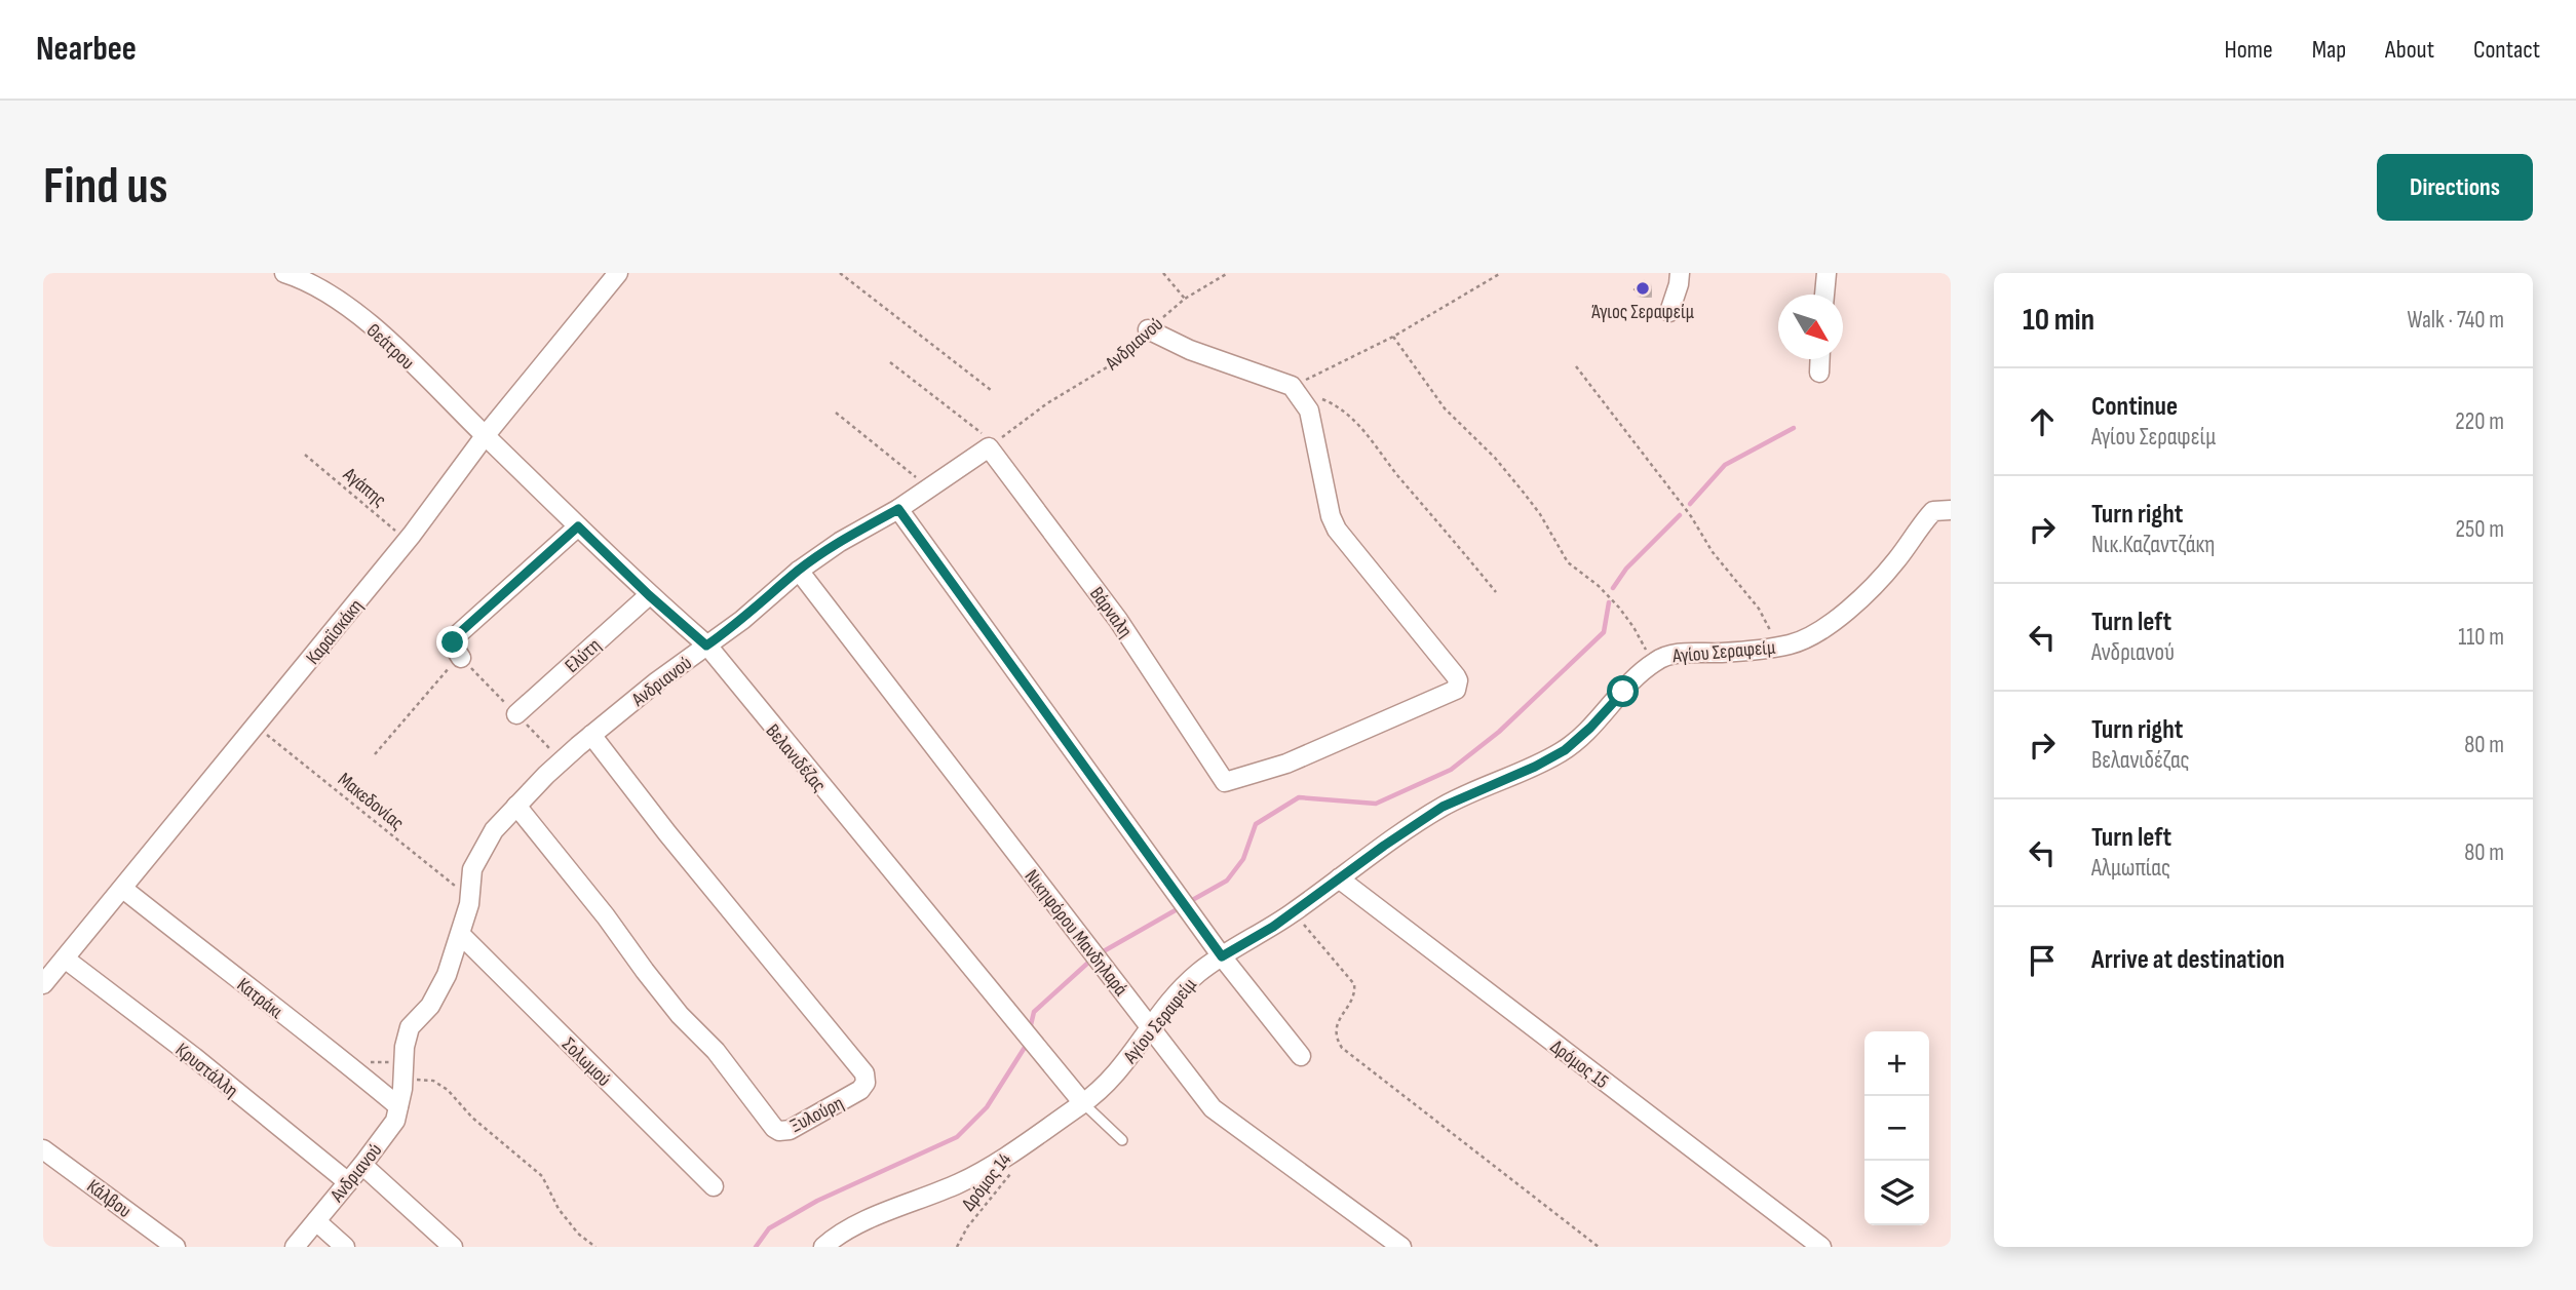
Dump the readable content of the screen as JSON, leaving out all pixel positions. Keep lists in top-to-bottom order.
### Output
{
  "streets": {
    "street": [
      "Ανδριανού",
      "Θεάτρου",
      "Βάρναλη",
      "Καραϊσκάκη",
      "Αγίου Σεραφείμ",
      "Ελύτη",
      "Βελανιδέζας",
      "Νικηφόρου Μανδηλαρά",
      "Κατράκι",
      "Σολωμού",
      "Δρόμος 15",
      "Κρυστάλλη",
      "Ξυλούρη",
      "Κάλβου"
    ],
    "path": ["Αγάπης", "Μακεδονίας", "Δρόμος 14"]
  },
  "crossings": [
    ["Ανδριανού", "Βάρναλη"],
    ["Ανδριανού", "Βελανιδέζας"],
    ["Ανδριανού", "Μακεδονίας"],
    ["Ανδριανού", "Νικηφόρου Μανδηλαρά"],
    ["Ανδριανού", "Κατράκι"],
    ["Ανδριανού", "Σολωμού"],
    ["Ανδριανού", "Κρυστάλλη"],
    ["Ανδριανού", "Ξυλούρη"],
    ["Θεάτρου", "Καραϊσκάκη"],
    ["Θεάτρου", "Βελανιδέζας"],
    ["Αγάπης", "Καραϊσκάκη"],
    ["Καραϊσκάκη", "Βελανιδέζας"],
    ["Καραϊσκάκη", "Μακεδονίας"],
    ["Καραϊσκάκη", "Κατράκι"],
    ["Καραϊσκάκη", "Κρυστάλλη"],
    ["Αγίου Σεραφείμ", "Βελανιδέζας"],
    ["Αγίου Σεραφείμ", "Νικηφόρου Μανδηλαρά"],
    ["Αγίου Σεραφείμ", "Δρόμος 15"],
    ["Ελύτη", "Βελανιδέζας"]
  ],
  "places": ["Άγιος Σεραφείμ"],
  "north": "bottom right",
  "page": {
    "header": "Nearbee",
    "nav": [
      "Home",
      "Map",
      "About",
      "Contact"
    ],
    "buttons": "Directions",
    "title": "Find us",
    "heading": ["10 min", "Walk · 740 m"],
    "list": [
      ["Continue", "Αγίου Σεραφείμ", "220 m"],
      ["Turn right", "Νικ.Καζαντζάκη", "250 m"],
      ["Turn left", "Ανδριανού", "110 m"],
      ["Turn right", "Βελανιδέζας", "80 m"],
      ["Turn left", "Αλμωπίας", "80 m"],
      "Arrive at destination"
    ],
    "map_buttons": ["+", "−"]
  }
}
